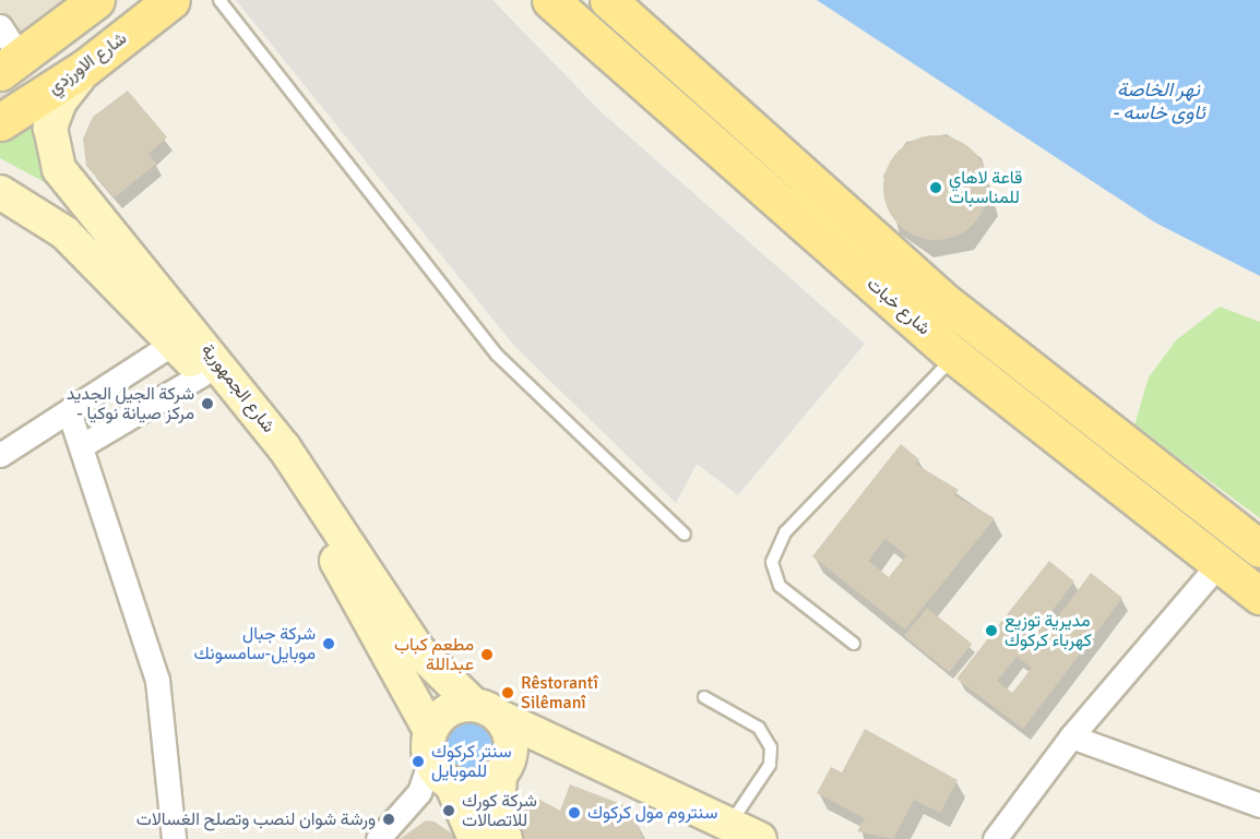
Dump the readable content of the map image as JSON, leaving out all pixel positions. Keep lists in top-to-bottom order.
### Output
{
  "streets": {
    "main road": ["شارع الاورزدي", "شارع خبات"],
    "street": ["شارع الجمهورية"]
  },
  "crossings": [
    ["شارع الاورزدي", "شارع الجمهورية"]
  ],
  "water": ["نهر الخاصة - ئاوی خاسە"],
  "places": [
    "قاعة لاهاي للمناسبات",
    "شركة الجيل الجديد - مركز صيانة نوكيا",
    "مديرية توزيع كهرباء كركوك",
    "شركة جبال موبايل-سامسونك",
    "مطعم كباب عبداللة",
    "Rêstorantî Silêmanî",
    "سنتر كركوك للموبايل",
    "شركة كورك للاتصالات",
    "سنتروم مول كركوك",
    "ورشة شوان لنصب وتصلح الغسالات"
  ]
}
